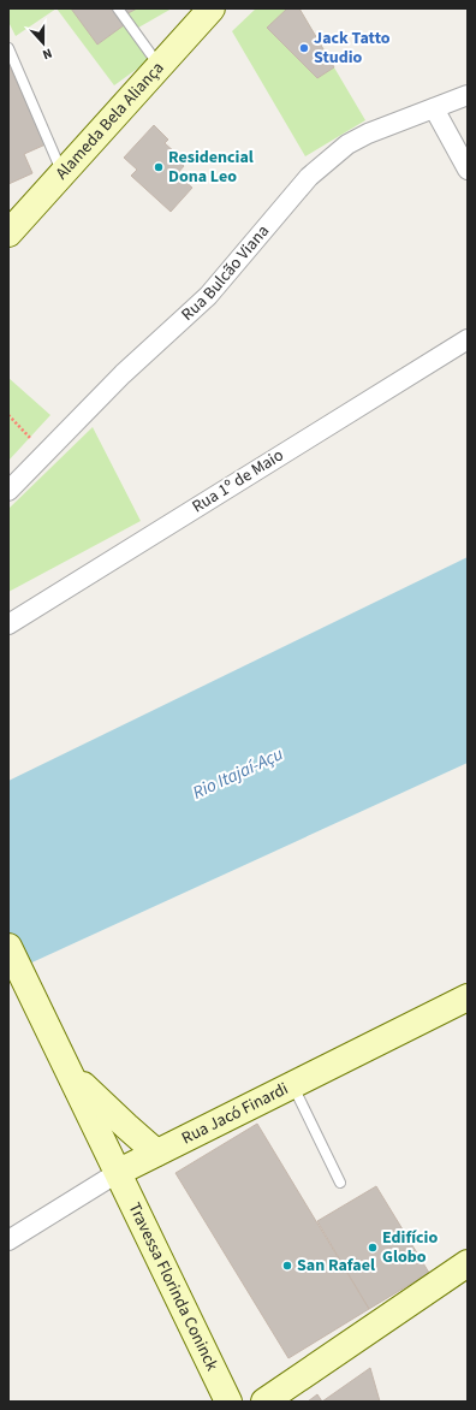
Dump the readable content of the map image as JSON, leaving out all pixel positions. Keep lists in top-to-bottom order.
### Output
{
  "streets": {
    "street": [
      "Alameda Bela Aliança",
      "Rua Bulcão Viana",
      "Rua 1º de Maio",
      "Rua Jacó Finardi",
      "Travessa Florinda Coninck"
    ]
  },
  "crossings": [
    ["Rua Jacó Finardi", "Travessa Florinda Coninck"]
  ],
  "water": ["Rio Itajaí-Açu"],
  "places": [
    "Jack Tatto Studio",
    "Residencial Dona Leo",
    "Edifício Globo",
    "San Rafael"
  ],
  "north": "bottom"
}
